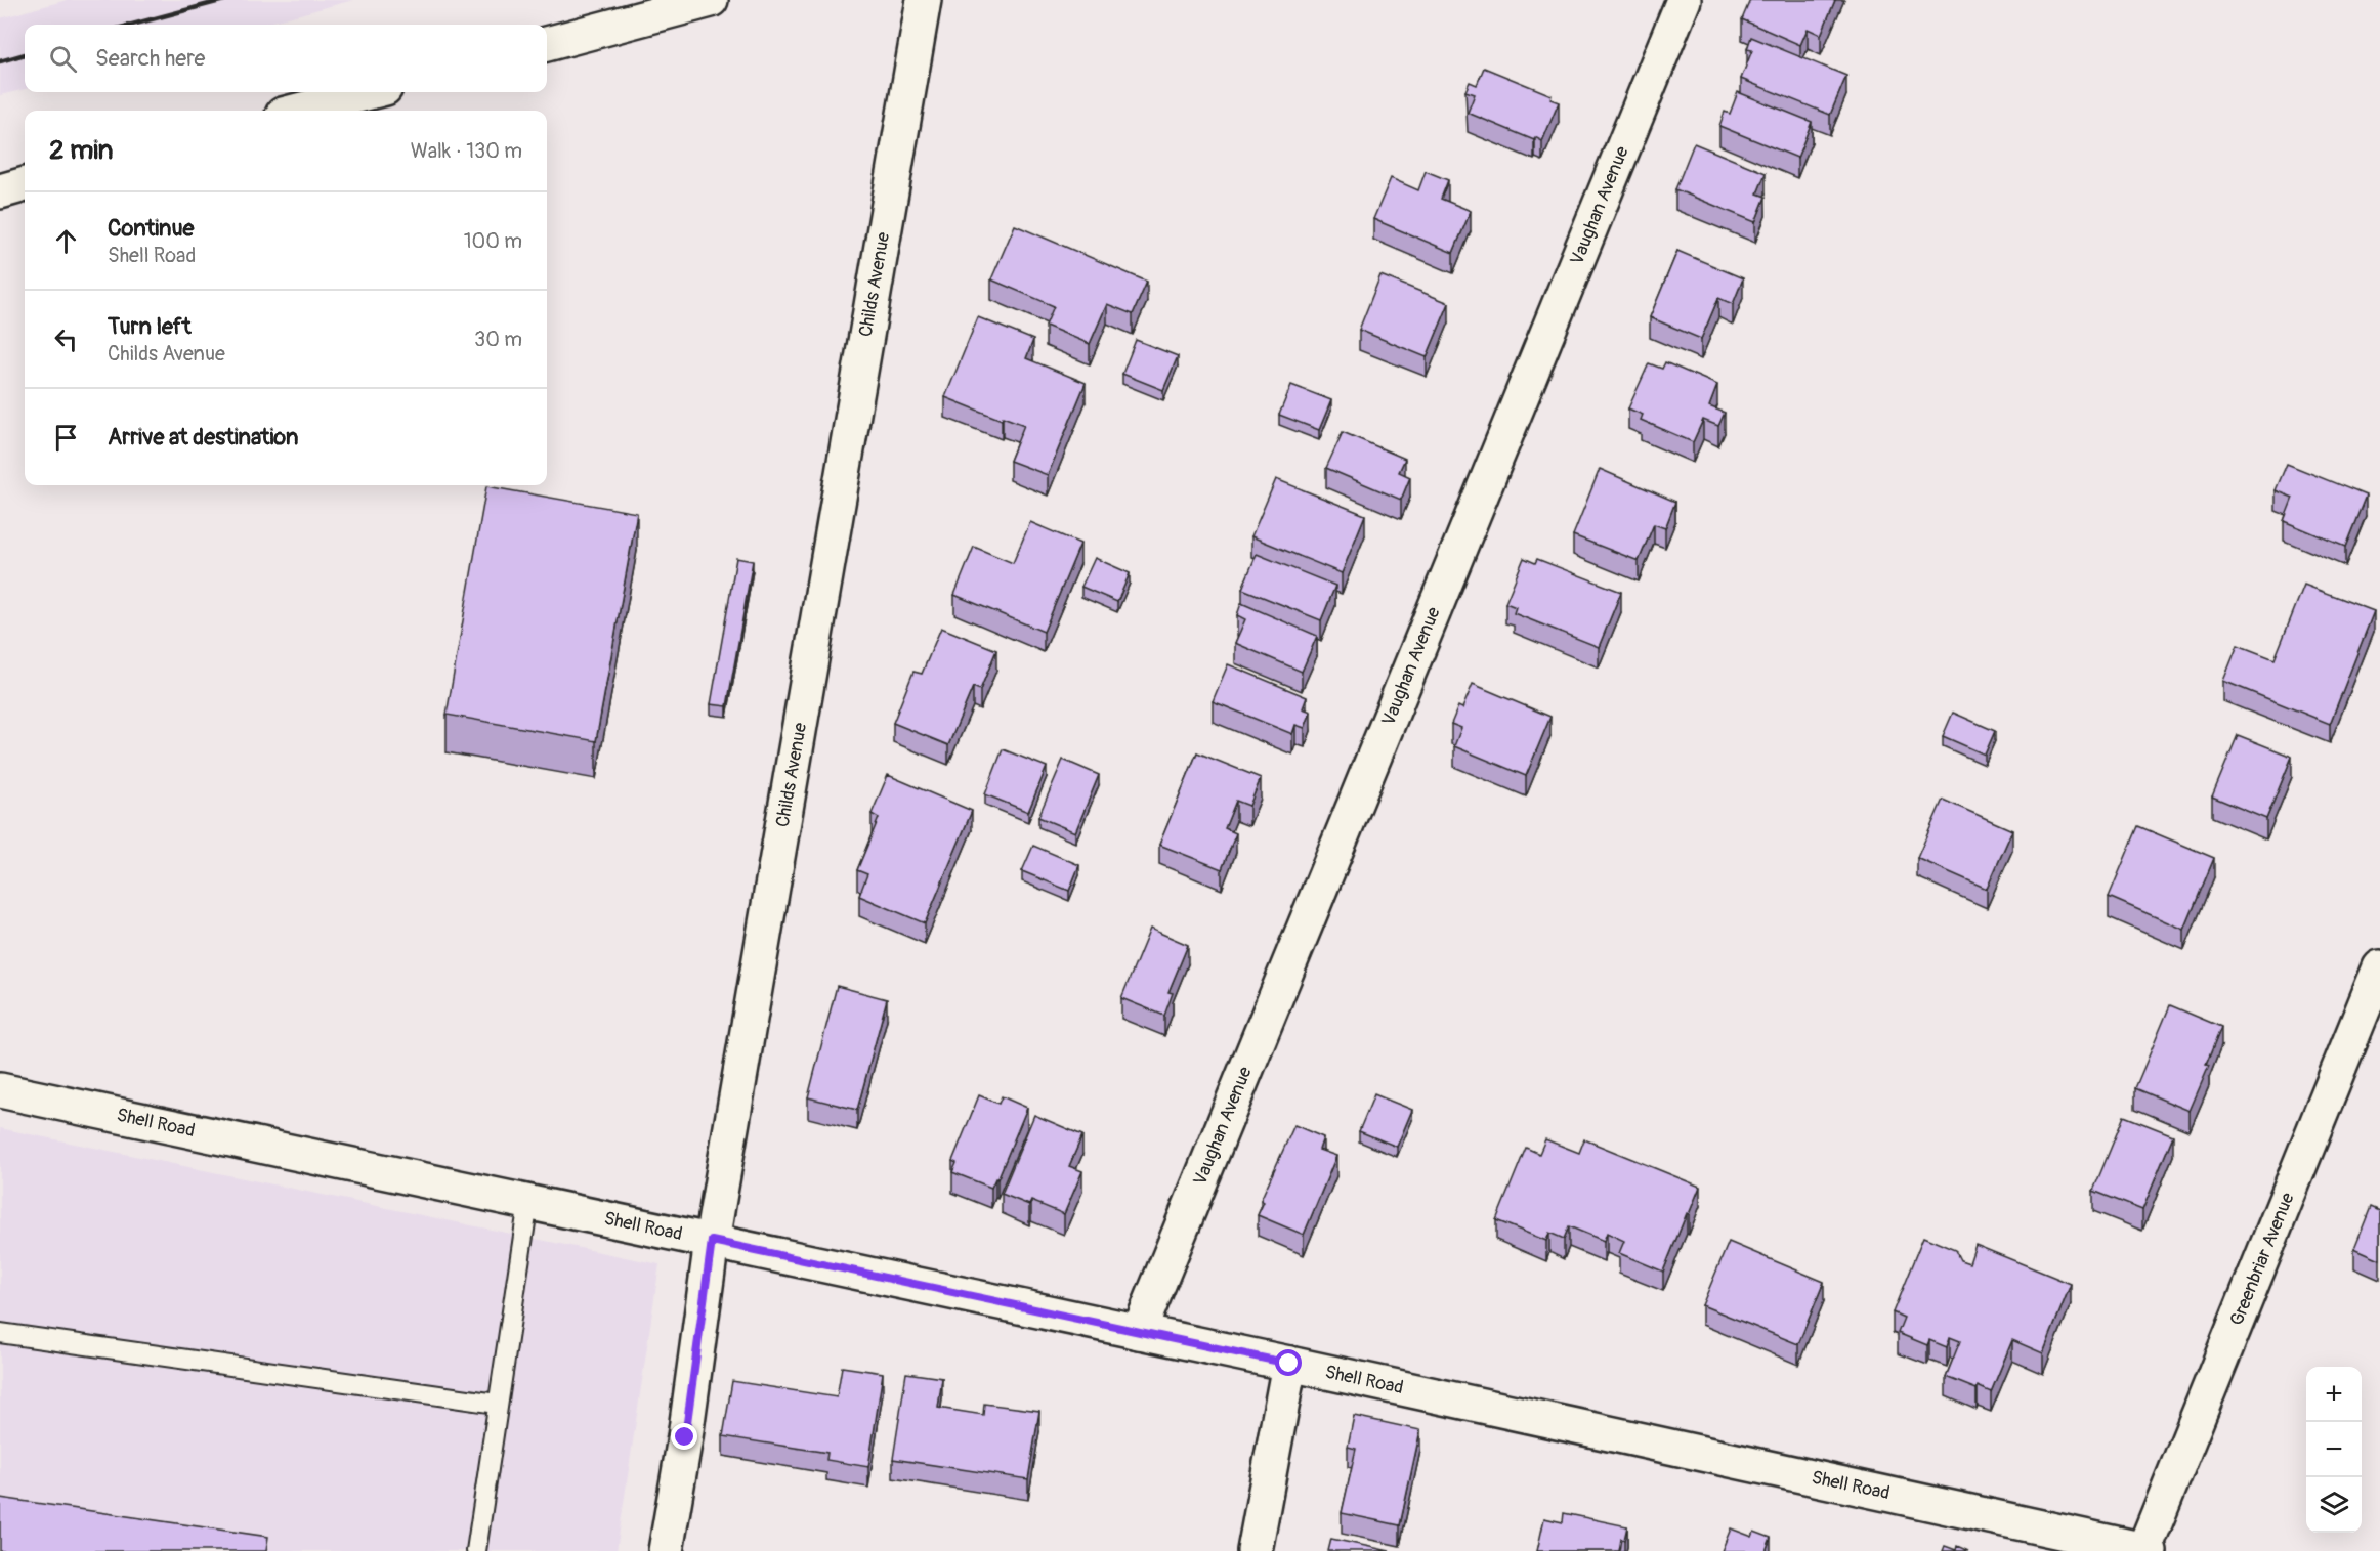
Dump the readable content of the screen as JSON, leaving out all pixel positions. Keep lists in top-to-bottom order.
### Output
{
  "streets": {
    "street": [
      "Vaughan Avenue",
      "Childs Avenue",
      "Shell Road",
      "Greenbriar Avenue"
    ]
  },
  "crossings": [
    ["Vaughan Avenue", "Shell Road"],
    ["Childs Avenue", "Shell Road"],
    ["Shell Road", "Greenbriar Avenue"]
  ],
  "page": {
    "search": "Search here",
    "heading": ["2 min", "Walk · 130 m"],
    "list": [
      ["Continue", "Shell Road", "100 m"],
      ["Turn left", "Childs Avenue", "30 m"],
      "Arrive at destination"
    ],
    "map_buttons": ["+", "−"]
  }
}
